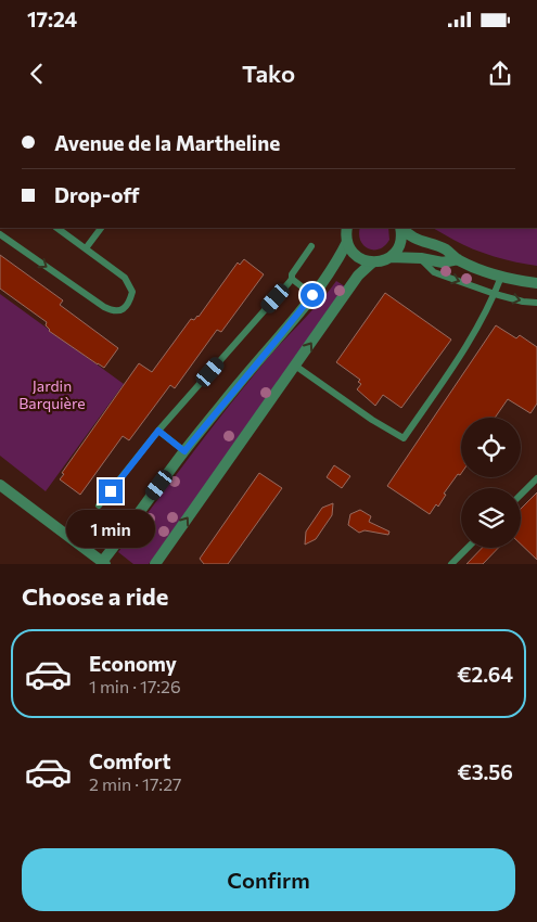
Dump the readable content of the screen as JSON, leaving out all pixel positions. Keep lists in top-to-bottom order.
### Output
{
  "parks": ["Jardin Barquière"],
  "page": {
    "status": "17:24",
    "header": "Tako",
    "banner": ["Avenue de la Martheline", "Drop-off"],
    "bubble": "1 min",
    "heading": "Choose a ride",
    "list": [
      {
        "name": "Economy",
        "note": "1 min · 17:26",
        "value": "€2.64"
      },
      {
        "name": "Comfort",
        "note": "2 min · 17:27",
        "value": "€3.56"
      }
    ],
    "buttons": "Confirm"
  }
}
